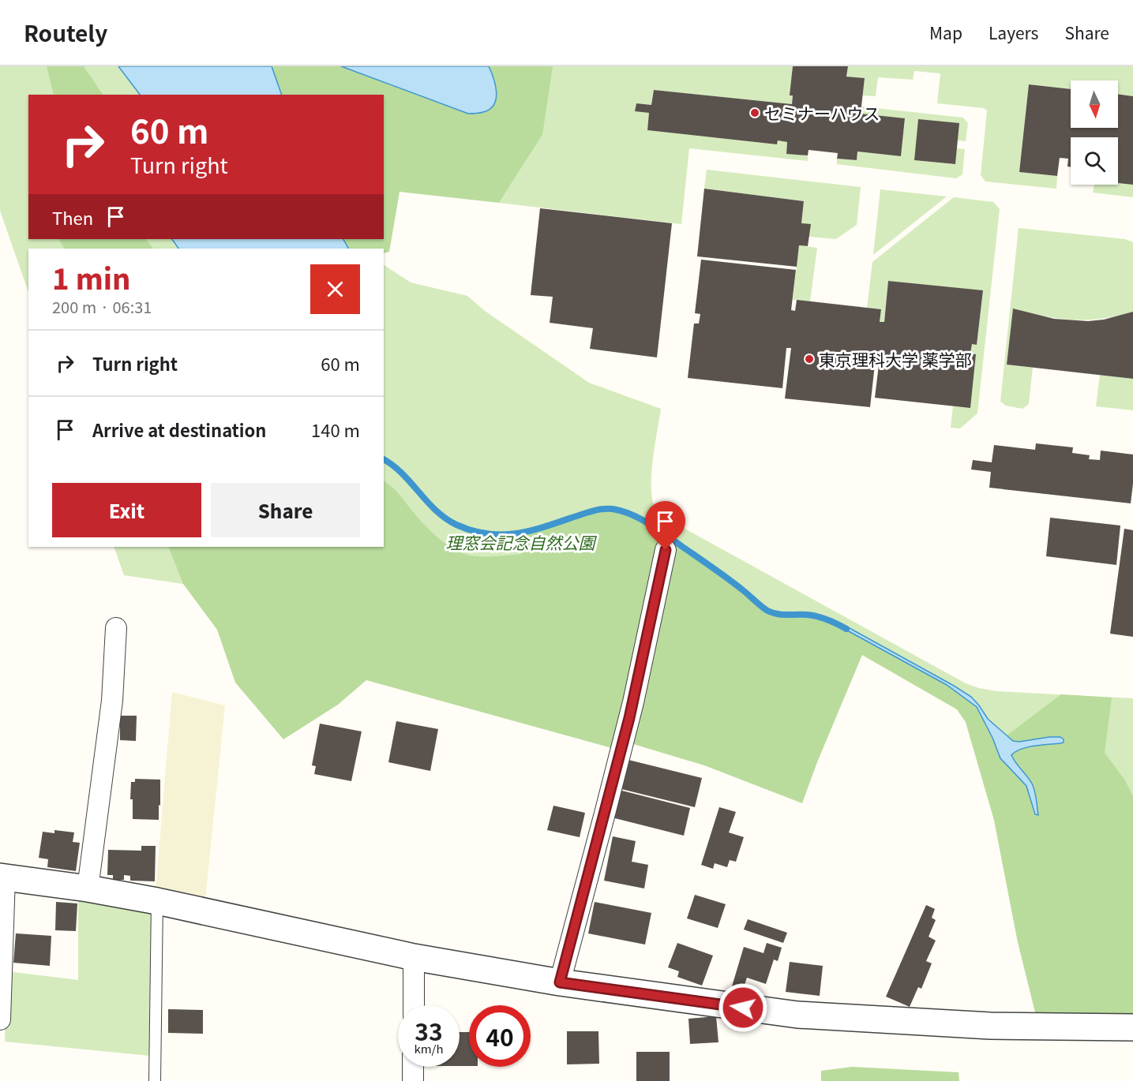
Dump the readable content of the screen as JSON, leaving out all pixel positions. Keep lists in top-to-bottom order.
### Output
{
  "parks": ["理窓会記念自然公園"],
  "places": ["セミナーハウス", "東京理科大学 薬学部"],
  "north": "bottom",
  "page": {
    "header": "Routely",
    "nav": ["Map", "Layers", "Share"],
    "turn": ["60 m", "Turn right"],
    "then": "Then",
    "heading": ["1 min", "200 m · 06:31"],
    "list": [
      {
        "name": "Turn right",
        "value": "60 m"
      },
      {
        "name": "Arrive at destination",
        "value": "140 m"
      }
    ],
    "buttons": ["Exit", "Share"],
    "speed": "33 km/h",
    "limit": "40"
  }
}
